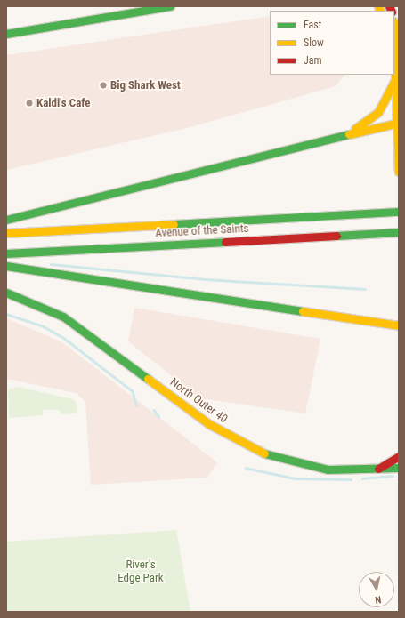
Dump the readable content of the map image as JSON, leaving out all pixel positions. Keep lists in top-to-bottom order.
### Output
{
  "streets": {
    "main road": ["Avenue of the Saints", "North Outer 40"]
  },
  "parks": ["River's Edge Park"],
  "places": ["Big Shark West", "Kaldi's Cafe"],
  "legend": ["Fast", "Slow", "Jam"],
  "north": "bottom"
}
